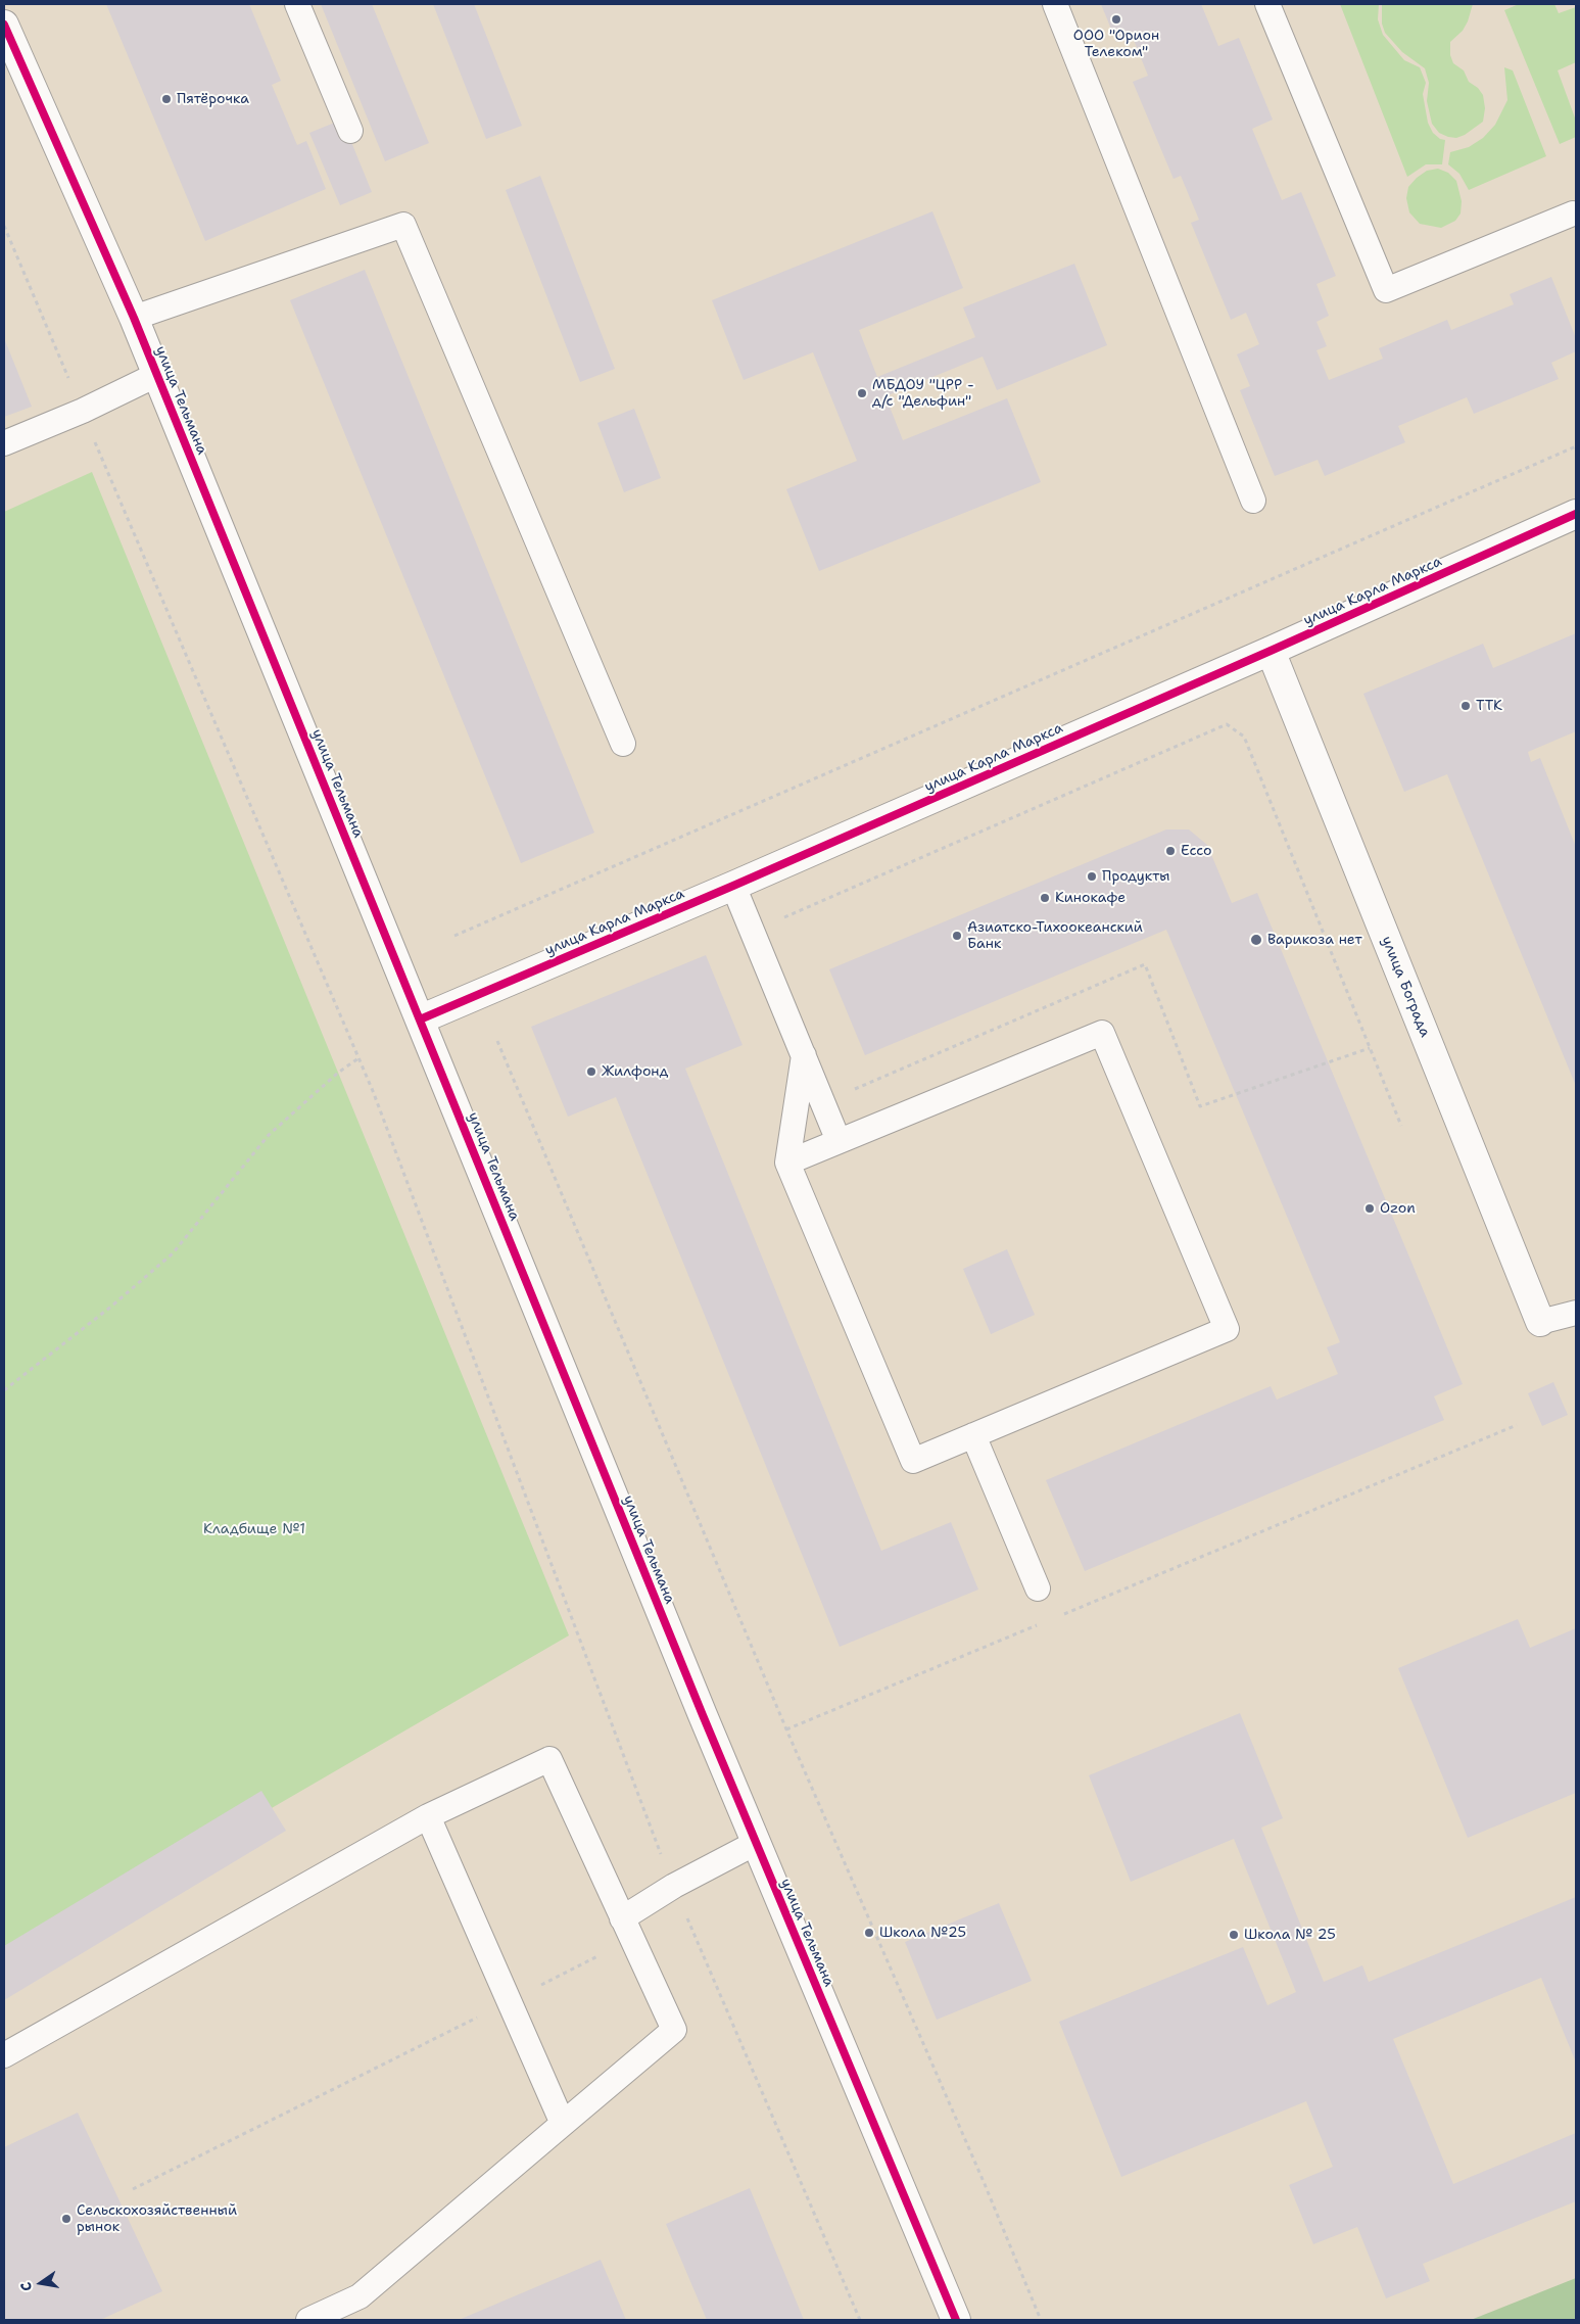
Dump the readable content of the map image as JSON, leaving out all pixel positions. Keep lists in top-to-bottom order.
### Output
{
  "streets": {
    "street": ["улица Тельмана", "улица Карла Маркса", "улица Бограда"]
  },
  "crossings": [
    ["улица Тельмана", "улица Карла Маркса"],
    ["улица Карла Маркса", "улица Бограда"]
  ],
  "parks": ["Кладбище №1"],
  "places": [
    "ООО \"Орион Телеком\"",
    "Пятёрочка",
    "МБДОУ \"ЦРР - д/с \"Дельфин\"",
    "ТТК",
    "Ecco",
    "Продукты",
    "Кинокафе",
    "Азиатско-Тихоокеанский Банк",
    "Варикоза нет",
    "Жилфонд",
    "Ozon",
    "Школа №25",
    "Школа № 25",
    "Сельскохозяйственный рынок"
  ],
  "north": "left"
}
